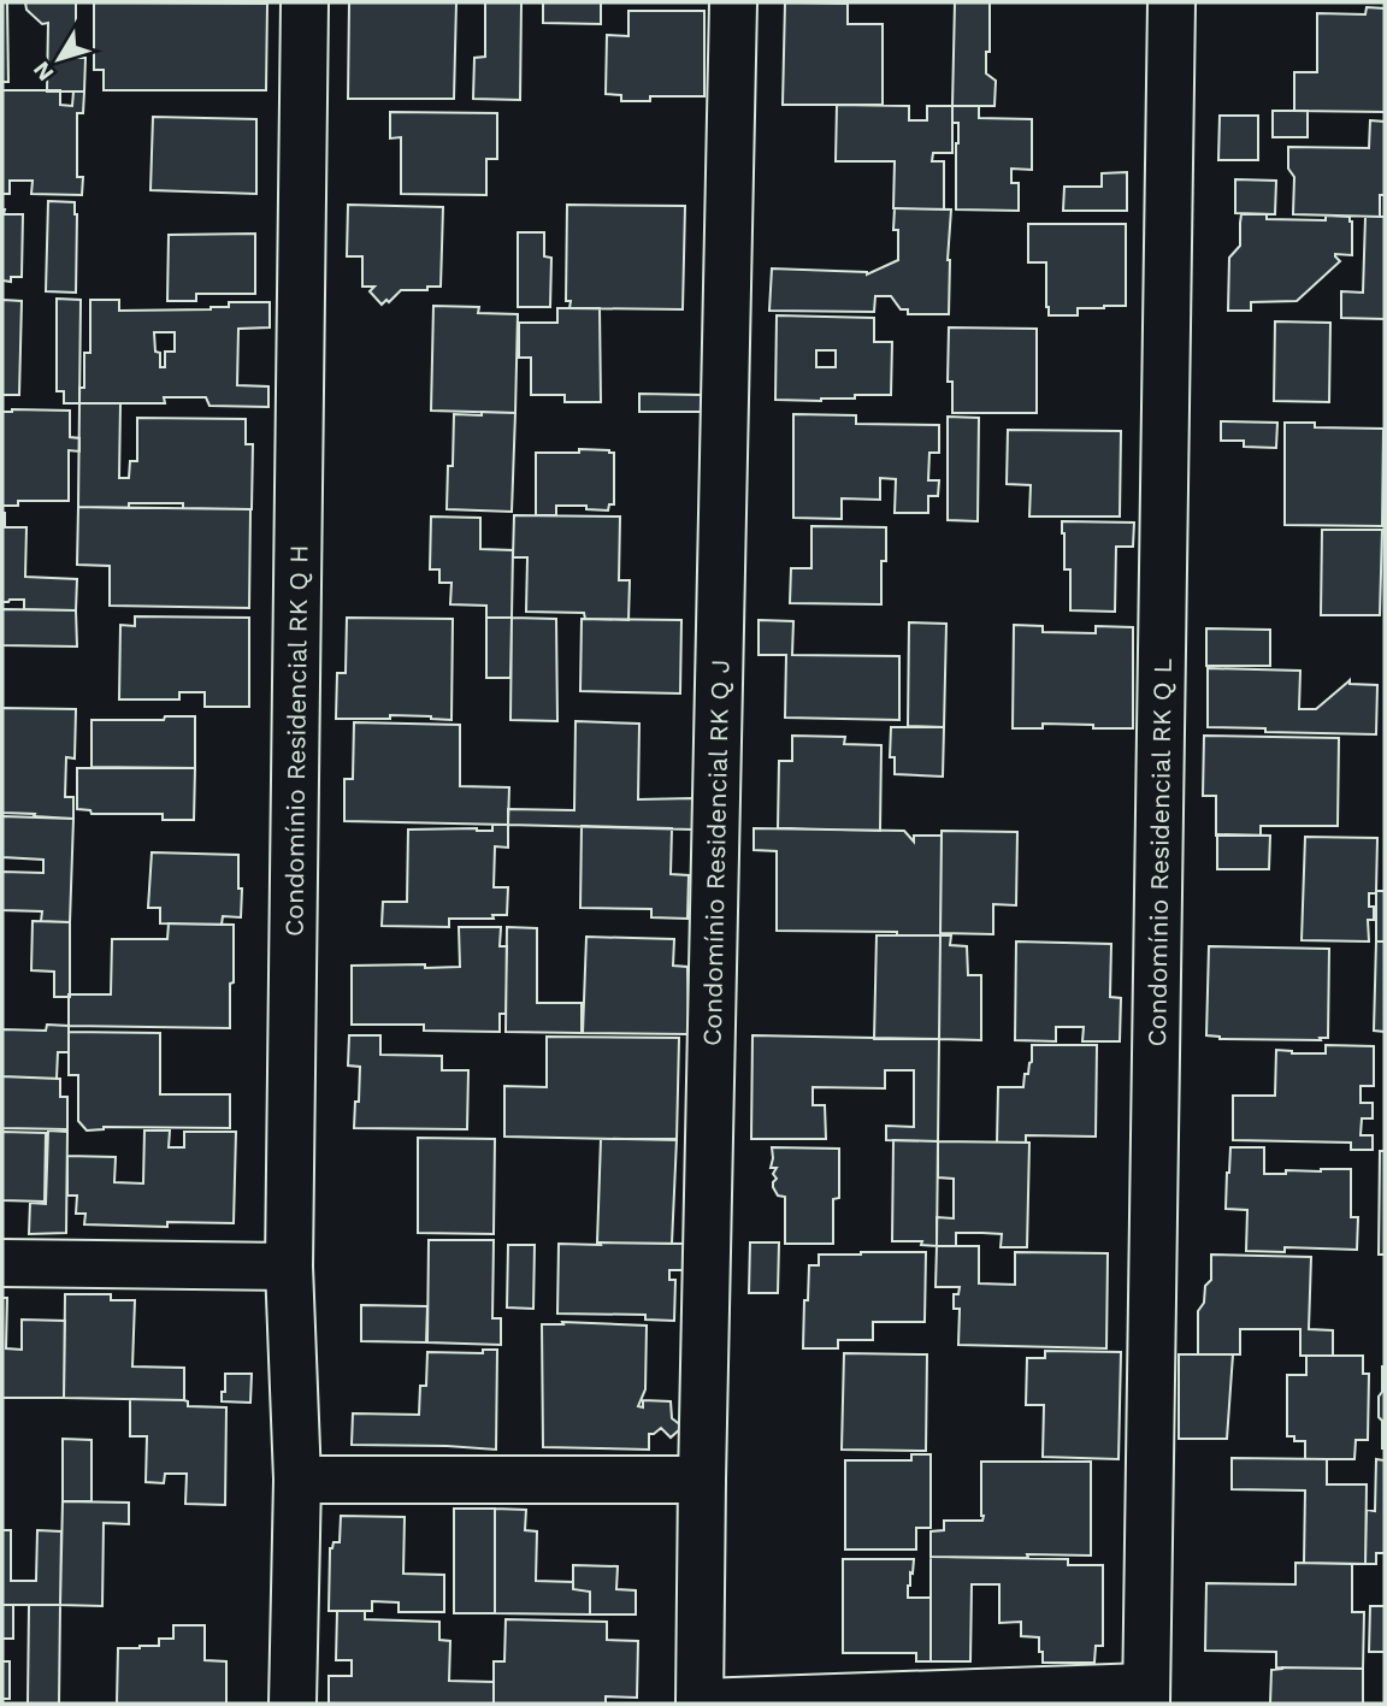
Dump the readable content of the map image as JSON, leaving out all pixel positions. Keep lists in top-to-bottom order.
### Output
{
  "streets": {
    "street": ["Condomínio Residencial RK Q H", "Condomínio Residencial RK Q J", "Condomínio Residencial RK Q L"]
  },
  "north": "bottom left"
}
